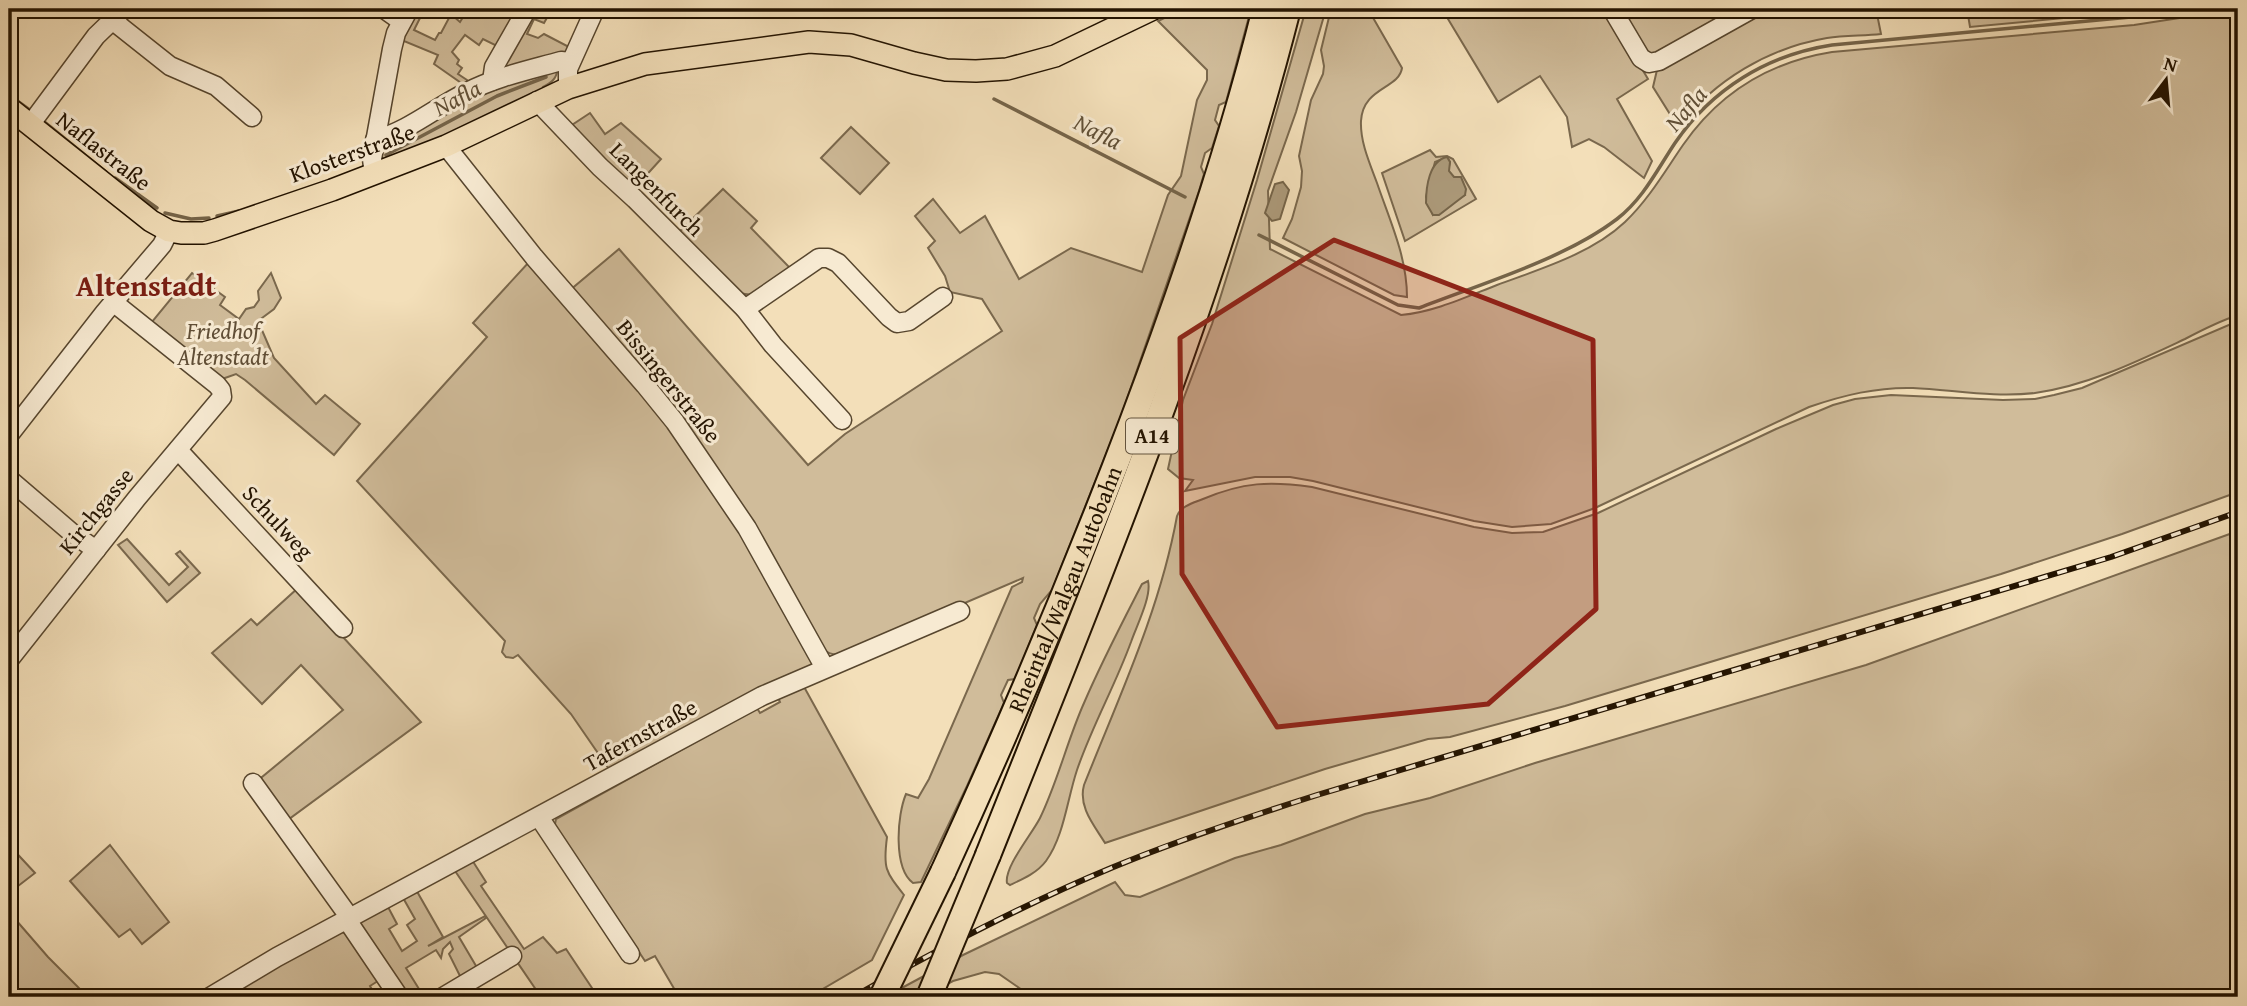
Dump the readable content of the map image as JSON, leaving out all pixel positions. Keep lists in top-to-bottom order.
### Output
{
  "streets": {
    "highway": ["A14", "Rheintal/Walgau Autobahn"],
    "main road": ["Naflastraße", "Klosterstraße"],
    "street": [
      "Langenfurch",
      "Bissingerstraße",
      "Kirchgasse",
      "Schulweg",
      "Tafernstraße"
    ]
  },
  "crossings": [
    ["Naflastraße", "Klosterstraße"],
    ["Klosterstraße", "Langenfurch"],
    ["Klosterstraße", "Bissingerstraße"],
    ["Bissingerstraße", "Tafernstraße"],
    ["Kirchgasse", "Schulweg"]
  ],
  "districts": ["Altenstadt"],
  "water": ["Nafla"],
  "parks": ["Friedhof Altenstadt"],
  "north": "top"
}
